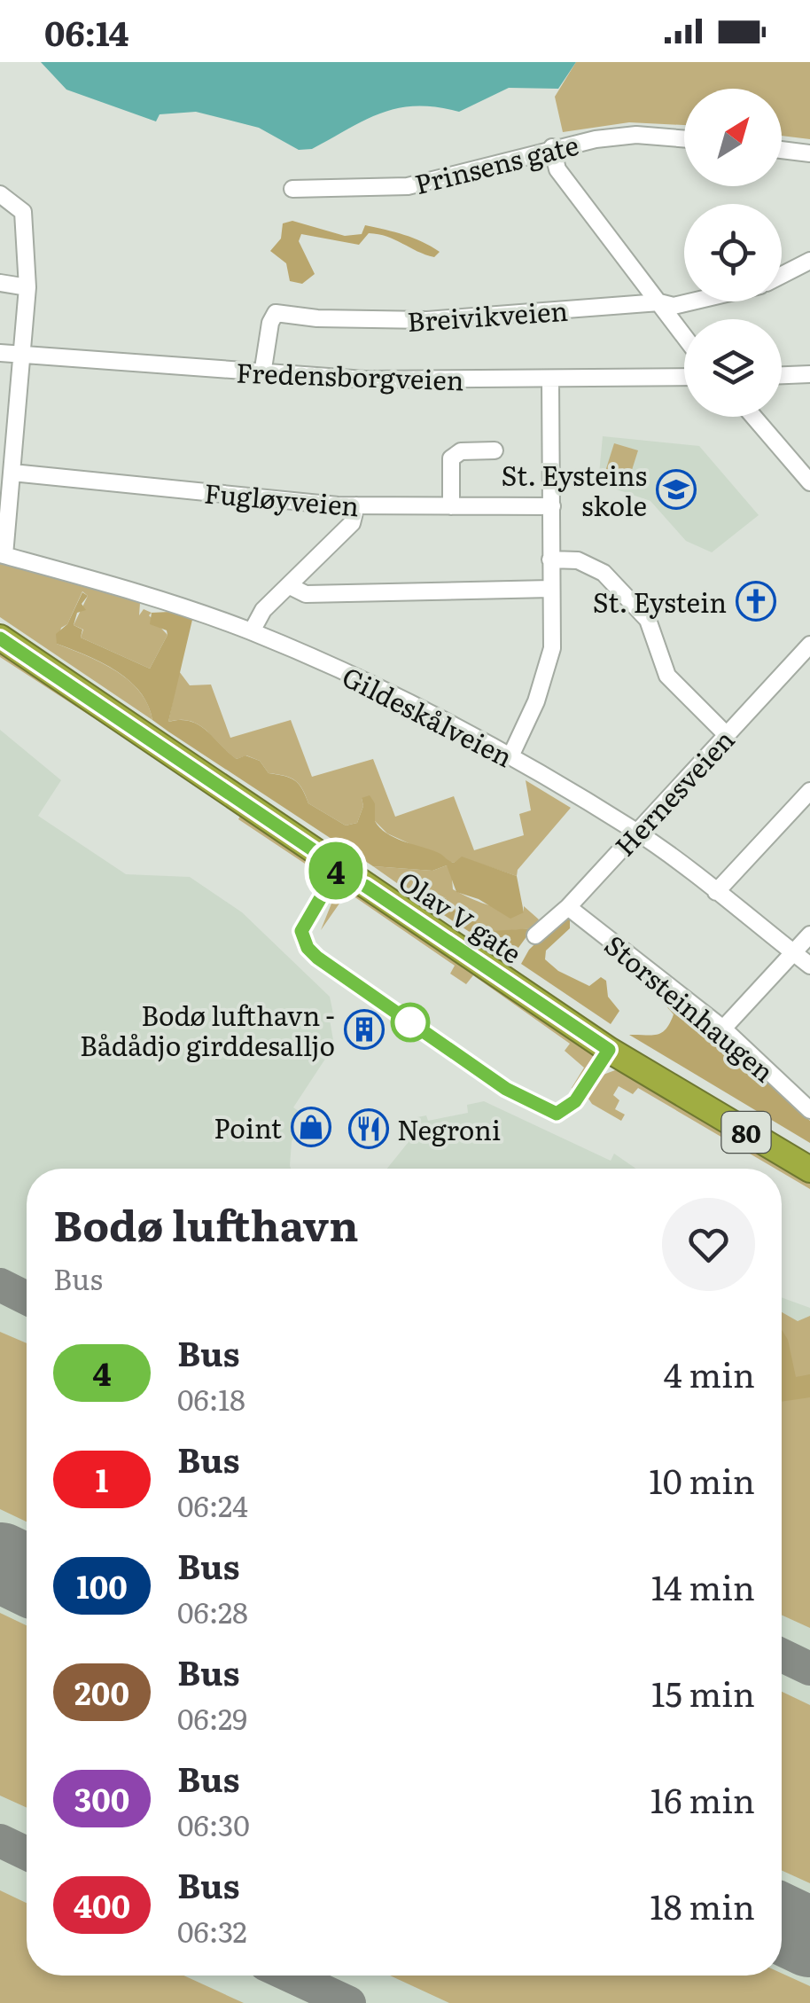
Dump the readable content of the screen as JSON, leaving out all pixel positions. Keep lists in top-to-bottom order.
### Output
{
  "streets": {
    "highway": ["Olav V gate", "80"],
    "street": [
      "Prinsens gate",
      "Breivikveien",
      "Fredensborgveien",
      "Fugløyveien",
      "Gildeskålveien",
      "Hernesveien",
      "Storsteinhaugen"
    ]
  },
  "crossings": [
    ["Breivikveien", "Fredensborgveien"],
    ["Gildeskålveien", "Hernesveien"],
    ["Hernesveien", "Storsteinhaugen"]
  ],
  "places": {
    "school or university": ["St. Eysteins skole"],
    "church": ["St. Eystein"],
    "building": ["Bodø lufthavn - Bådådjo girddesalljo"],
    "shop": ["Point"],
    "restaurant": ["Negroni"]
  },
  "lines": ["bus line 4"],
  "north": "top right",
  "page": {
    "status": "06:14",
    "on_map": "4",
    "heading": ["Bodø lufthavn", "Bus"],
    "list": [
      {
        "mark": "4",
        "name": "Bus",
        "note": "06:18",
        "value": "4 min"
      },
      {
        "mark": "1",
        "name": "Bus",
        "note": "06:24",
        "value": "10 min"
      },
      {
        "mark": "100",
        "name": "Bus",
        "note": "06:28",
        "value": "14 min"
      },
      {
        "mark": "200",
        "name": "Bus",
        "note": "06:29",
        "value": "15 min"
      },
      {
        "mark": "300",
        "name": "Bus",
        "note": "06:30",
        "value": "16 min"
      },
      {
        "mark": "400",
        "name": "Bus",
        "note": "06:32",
        "value": "18 min"
      }
    ]
  }
}
